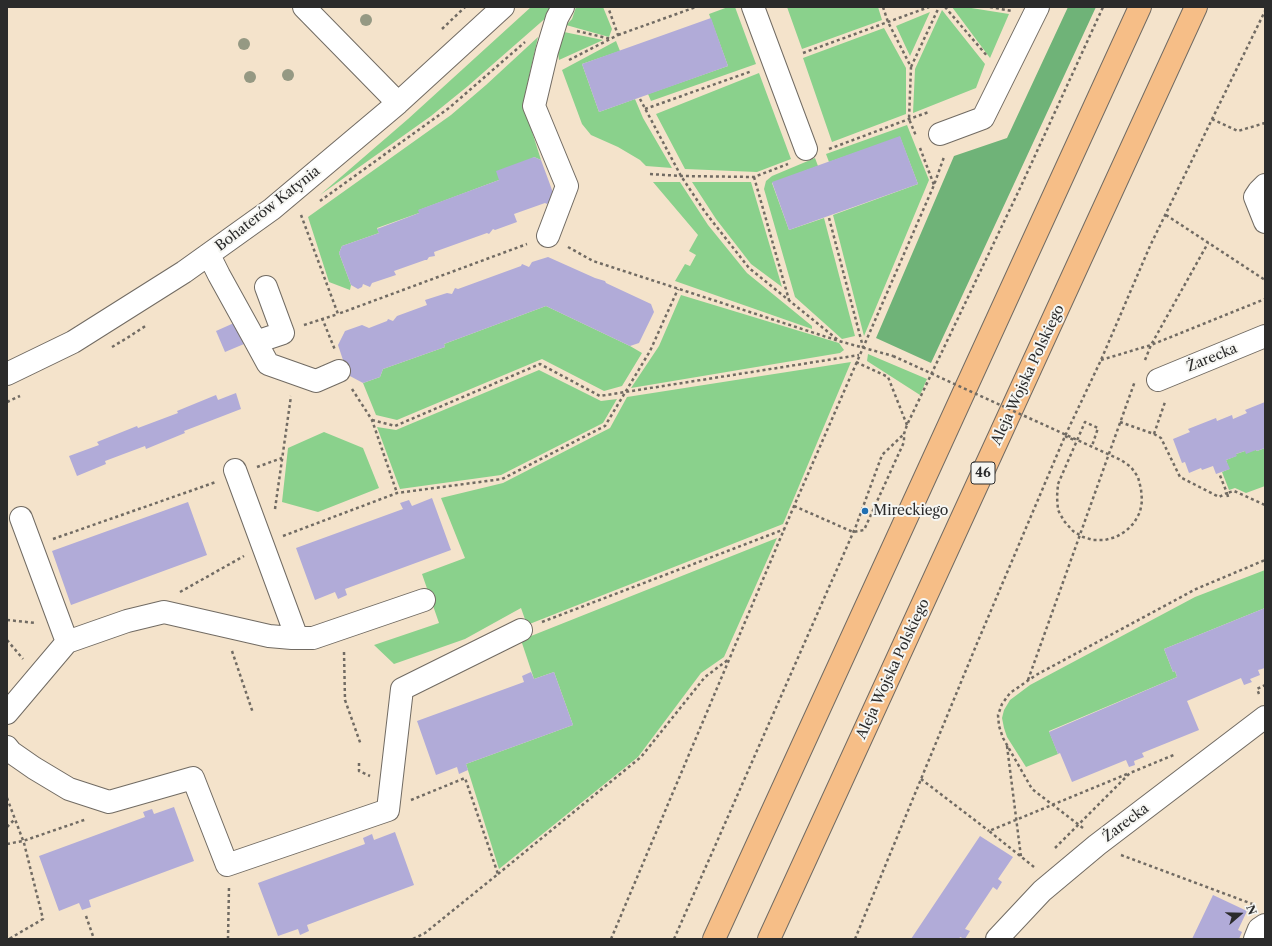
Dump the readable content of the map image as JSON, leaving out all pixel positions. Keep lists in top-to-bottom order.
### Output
{
  "streets": {
    "main road": ["Aleja Wojska Polskiego", "46"],
    "street": ["Bohaterów Katynia", "Żarecka"]
  },
  "places": ["Mireckiego"],
  "north": "right"
}
